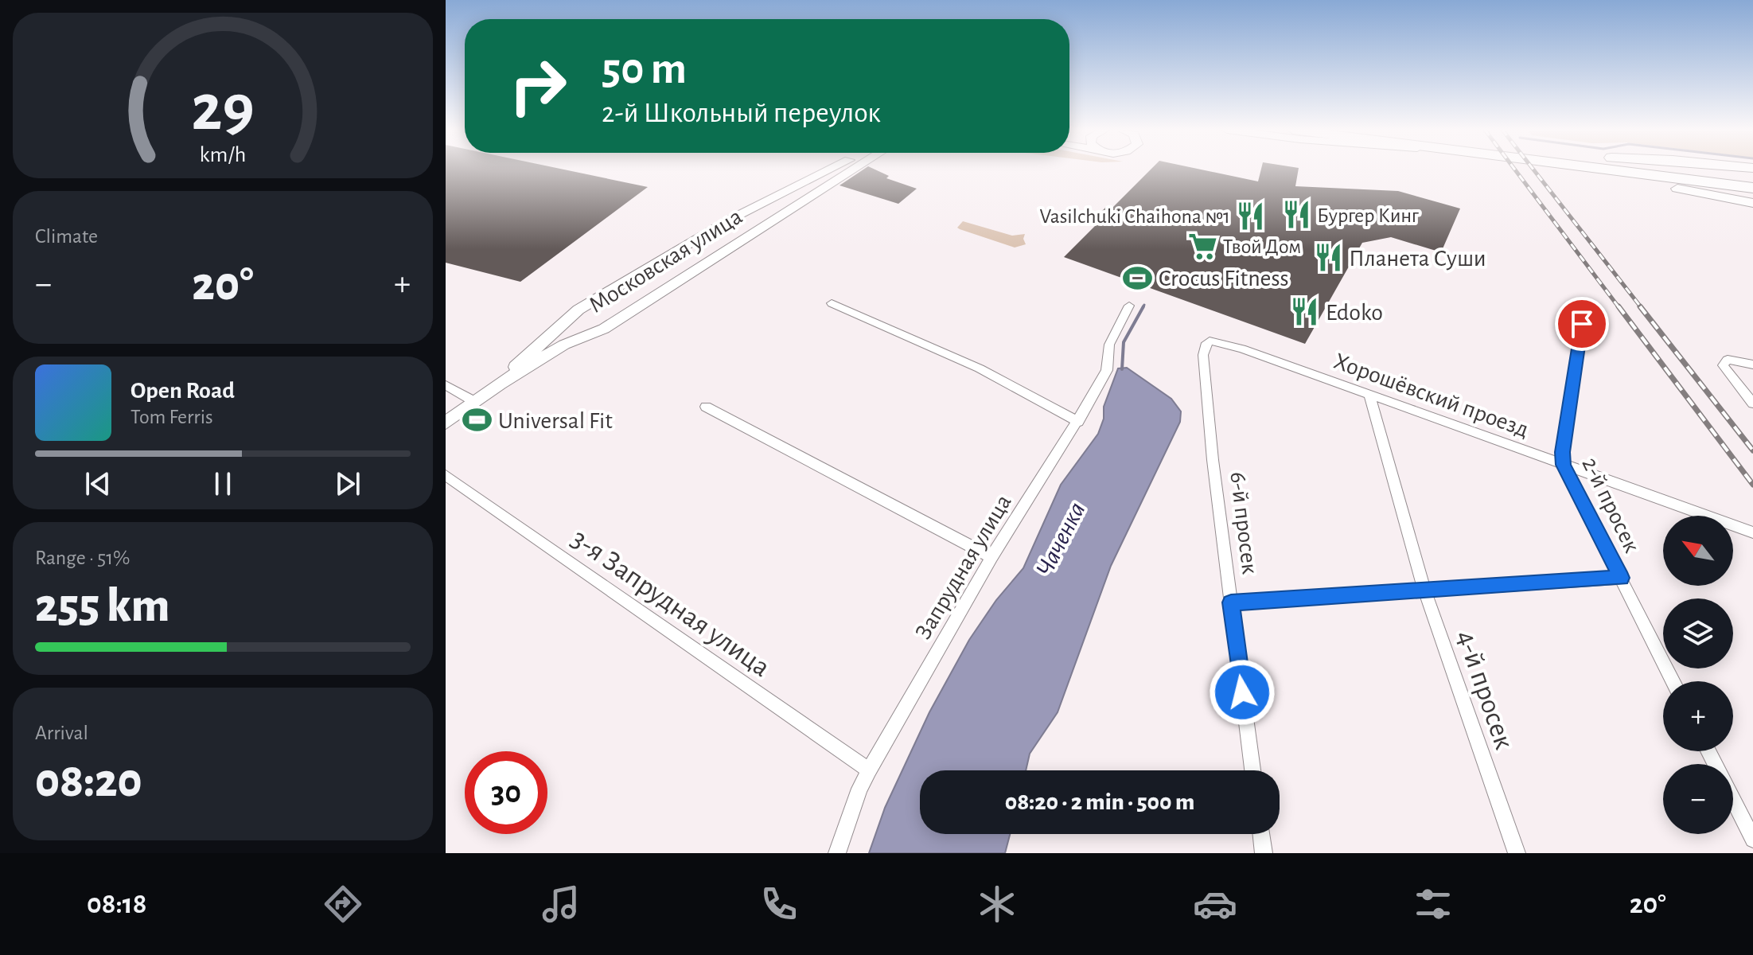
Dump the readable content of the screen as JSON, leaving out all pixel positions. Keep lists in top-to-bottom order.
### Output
{
  "streets": {
    "street": [
      "Московская улица",
      "Хорошёвский проезд",
      "2-й просек",
      "6-й просек",
      "Запрудная улица",
      "3-я Запрудная улица",
      "4-й просек"
    ]
  },
  "crossings": [
    ["Хорошёвский проезд", "2-й просек"],
    ["Хорошёвский проезд", "6-й просек"],
    ["Хорошёвский проезд", "4-й просек"],
    ["Запрудная улица", "3-я Запрудная улица"]
  ],
  "water": ["Чаченка"],
  "places": {
    "restaurant": [
      "Бургер Кинг",
      "Vasilchuki Chaihona №1",
      "Планета Суши",
      "Edoko"
    ],
    "supermarket": ["Твой Дом"],
    "sports": ["Crocus Fitness", "Universal Fit"]
  },
  "north": "top left",
  "page": {
    "turn": ["50 m", "2-й Школьный переулок"],
    "tile": [
      "Climate",
      ["Range · 51%", "255 km"],
      ["Arrival", "08:20"]
    ],
    "heat": ["−", "20°", "+"],
    "song": ["Open Road", "Tom Ferris"],
    "map_buttons": ["+", "−"],
    "limit": "30",
    "trip": "08:20 · 2 min · 500 m",
    "tabs": ["08:18", "20°"],
    "gauge": ["29", "km/h"]
  }
}
